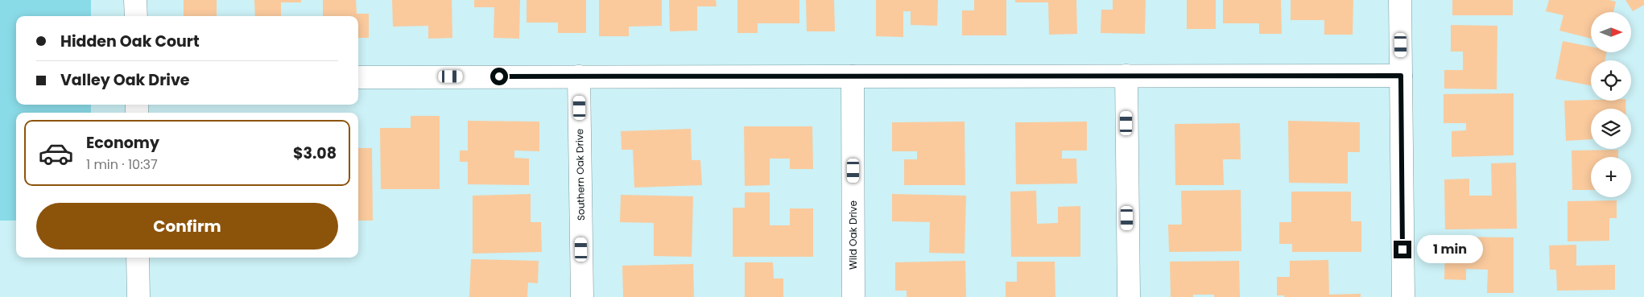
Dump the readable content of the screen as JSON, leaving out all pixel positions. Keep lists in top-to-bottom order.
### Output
{
  "streets": {
    "street": ["Southern Oak Drive", "Wild Oak Drive"]
  },
  "north": "right",
  "page": {
    "map_buttons": "+",
    "banner": ["Hidden Oak Court", "Valley Oak Drive"],
    "list": [
      {
        "name": "Economy",
        "note": "1 min · 10:37",
        "value": "$3.08"
      }
    ],
    "buttons": "Confirm",
    "bubble": "1 min"
  }
}
